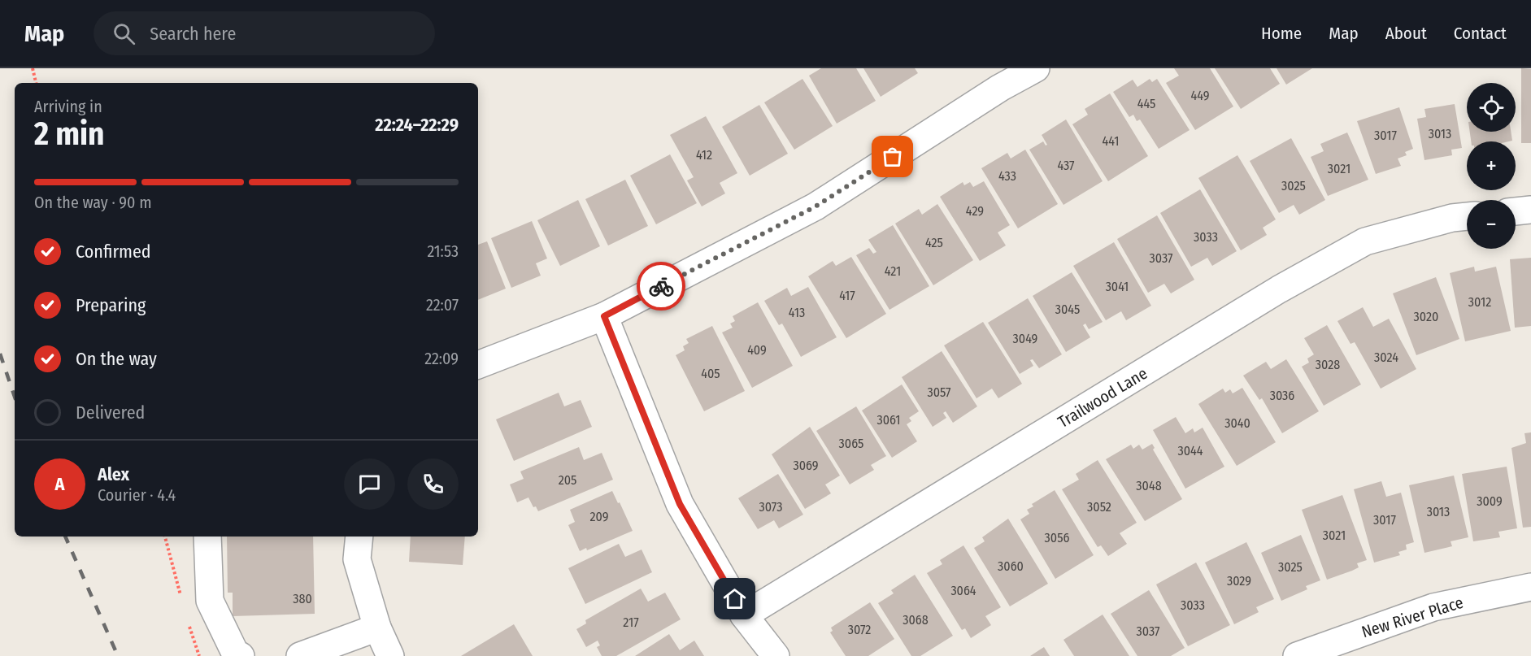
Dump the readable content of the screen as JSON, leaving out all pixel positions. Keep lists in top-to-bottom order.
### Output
{
  "streets": {
    "street": ["Trailwood Lane", "New River Place"]
  },
  "house_numbers": [
    "449",
    "445",
    "3013",
    "3017",
    "441",
    "412",
    "437",
    "3021",
    "433",
    "3025",
    "429",
    "3033",
    "425",
    "3037",
    "421",
    "3041",
    "417",
    "3012",
    "3045",
    "413",
    "3020",
    "3049",
    "409",
    "3024",
    "3028",
    "405",
    "3057",
    "3036",
    "3061",
    "3040",
    "3065",
    "3044",
    "3069",
    "205",
    "3048",
    "3009",
    "3073",
    "3052",
    "3013",
    "209",
    "3017",
    "3021",
    "3056",
    "3060",
    "3025",
    "3029",
    "3064",
    "380",
    "3033",
    "3068",
    "217",
    "3072",
    "3037"
  ],
  "page": {
    "header": "Map",
    "search": "Search here",
    "nav": [
      "Home",
      "Map",
      "About",
      "Contact"
    ],
    "map_buttons": ["+", "−"],
    "heading": ["2 min", "Arriving in", "22:24–22:29"],
    "panel": ["Alex", "Courier · 4.4"],
    "bar": "On the way · 90 m",
    "list": [
      ["Confirmed", "21:53"],
      ["Preparing", "22:07"],
      ["On the way", "22:09"],
      "Delivered"
    ],
    "round": "A"
  }
}
